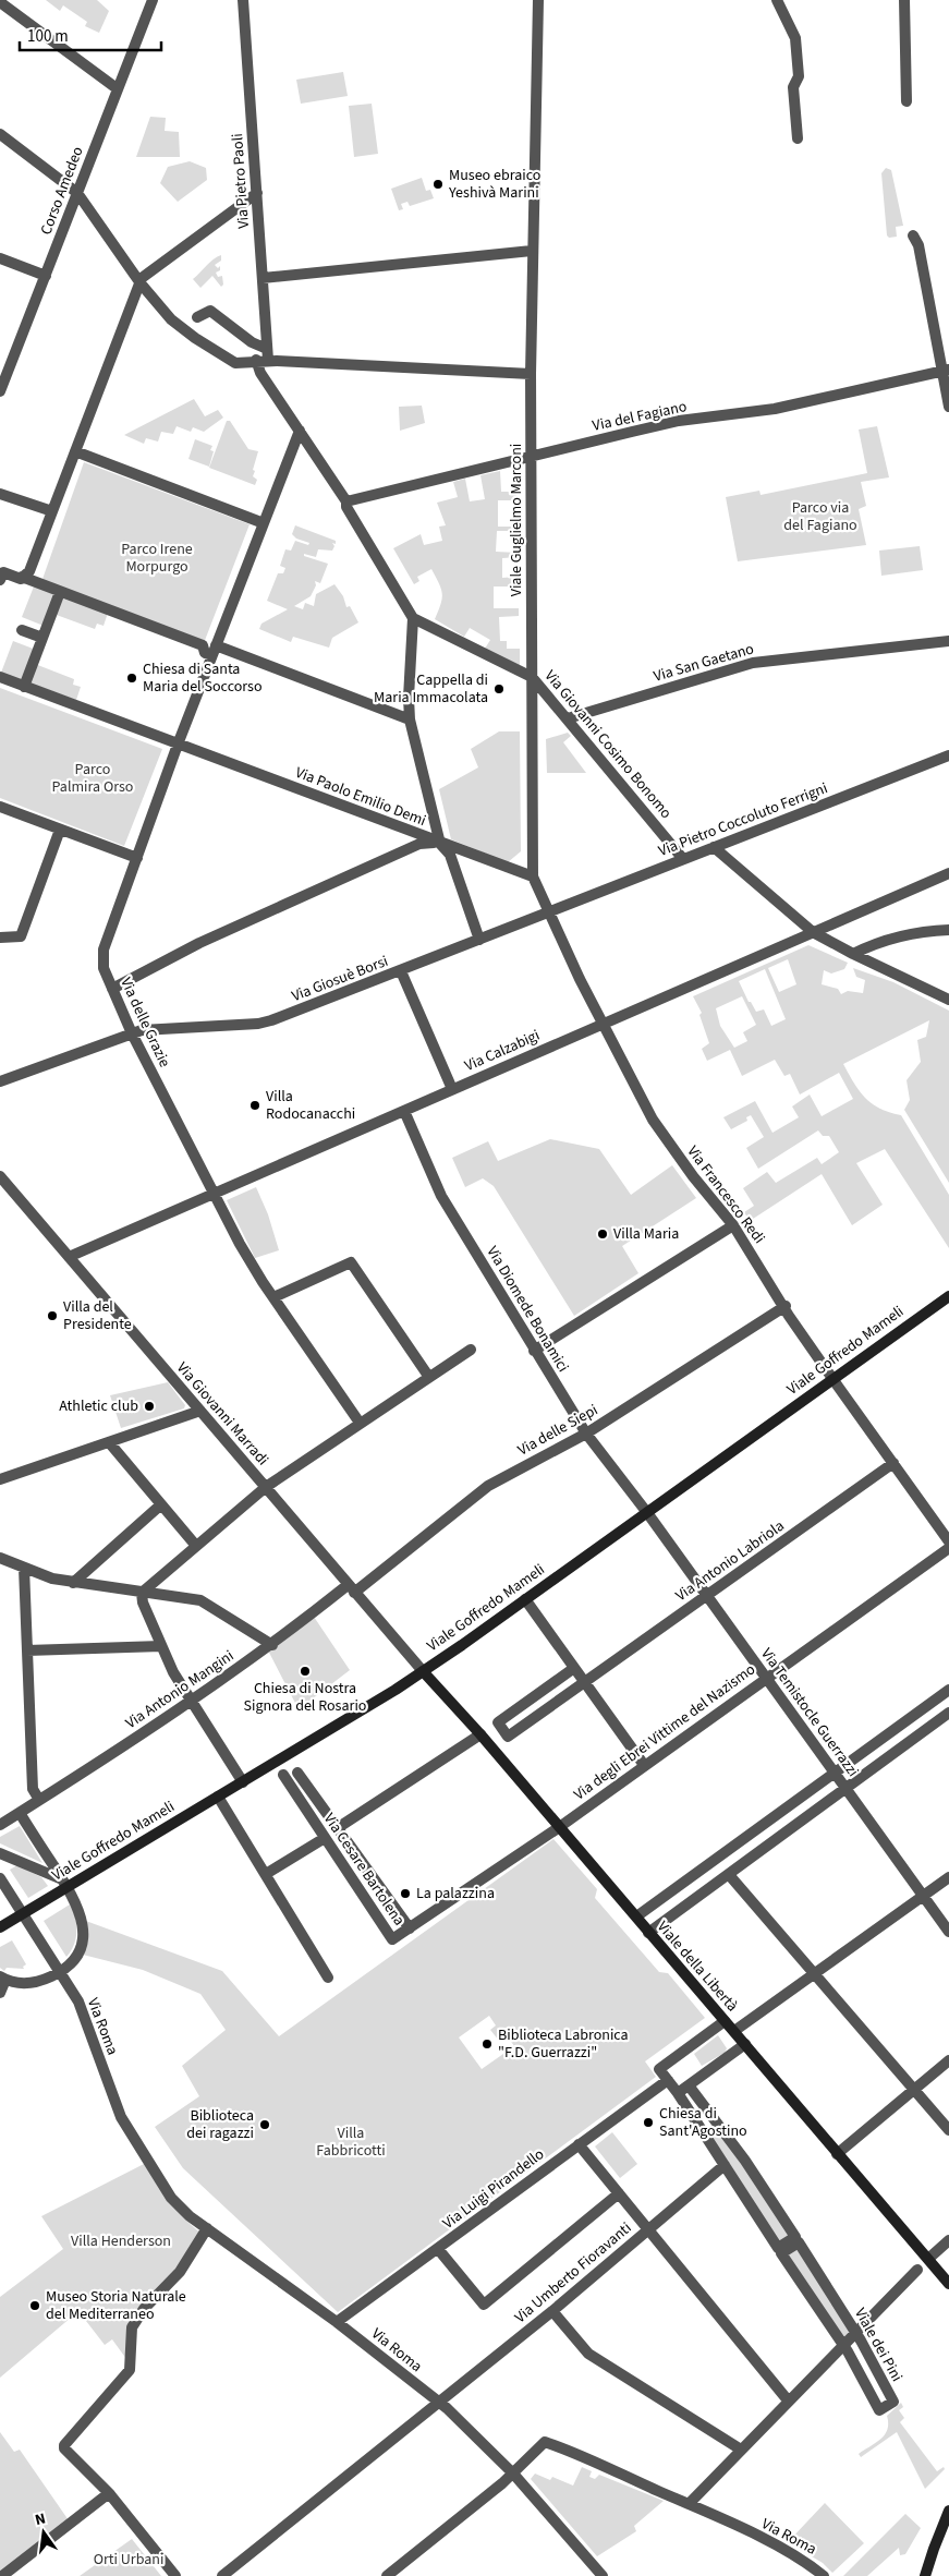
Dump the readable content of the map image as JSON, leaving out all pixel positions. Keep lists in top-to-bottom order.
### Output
{
  "streets": {
    "street": [
      "Via Pietro Paoli",
      "Corso Amedeo",
      "Via del Fagiano",
      "Viale Guglielmo Marconi",
      "Via San Gaetano",
      "Via Giovanni Cosimo Bonomo",
      "Via Paolo Emilio Demi",
      "Via Pietro Coccoluto Ferrigni",
      "Via Giosuè Borsi",
      "Via delle Grazie",
      "Via Calzabigi",
      "Via Francesco Redi",
      "Via Diomede Bonamici",
      "Viale Goffredo Mameli",
      "Via Giovanni Marradi",
      "Via delle Siepi",
      "Via Antonio Labriola",
      "Via Antonio Mangini",
      "Via Temistocle Guerrazzi",
      "Via degli Ebrei Vittime del Nazismo",
      "Via Cesare Bartolena",
      "Viale della Libertà",
      "Via Roma",
      "Via Luigi Pirandello",
      "Via Umberto Fioravanti",
      "Viale dei Pini"
    ]
  },
  "crossings": [
    ["Via del Fagiano", "Viale Guglielmo Marconi"],
    ["Viale Guglielmo Marconi", "Via Giovanni Cosimo Bonomo"],
    ["Viale Guglielmo Marconi", "Via Paolo Emilio Demi"],
    ["Viale Guglielmo Marconi", "Via Pietro Coccoluto Ferrigni"],
    ["Viale Guglielmo Marconi", "Via Giosuè Borsi"],
    ["Viale Guglielmo Marconi", "Via Calzabigi"],
    ["Viale Guglielmo Marconi", "Via Francesco Redi"],
    ["Via San Gaetano", "Via Giovanni Cosimo Bonomo"],
    ["Via Giovanni Cosimo Bonomo", "Via Pietro Coccoluto Ferrigni"],
    ["Via Paolo Emilio Demi", "Via delle Grazie"],
    ["Via Pietro Coccoluto Ferrigni", "Via Giosuè Borsi"],
    ["Via Giosuè Borsi", "Via delle Grazie"],
    ["Via delle Grazie", "Via Calzabigi"],
    ["Via Calzabigi", "Via Francesco Redi"],
    ["Via Calzabigi", "Via Diomede Bonamici"],
    ["Via Calzabigi", "Via Giovanni Marradi"],
    ["Via Francesco Redi", "Viale Goffredo Mameli"],
    ["Via Francesco Redi", "Via delle Siepi"],
    ["Via Francesco Redi", "Via Antonio Labriola"],
    ["Via Diomede Bonamici", "Viale Goffredo Mameli"],
    ["Via Diomede Bonamici", "Via delle Siepi"],
    ["Via Diomede Bonamici", "Via Temistocle Guerrazzi"],
    ["Viale Goffredo Mameli", "Via Giovanni Marradi"],
    ["Viale Goffredo Mameli", "Via Temistocle Guerrazzi"],
    ["Viale Goffredo Mameli", "Viale della Libertà"],
    ["Viale Goffredo Mameli", "Via Roma"],
    ["Via Giovanni Marradi", "Via delle Siepi"],
    ["Via Giovanni Marradi", "Via Antonio Mangini"],
    ["Via Giovanni Marradi", "Viale della Libertà"],
    ["Via delle Siepi", "Via Antonio Mangini"],
    ["Via Antonio Labriola", "Via Temistocle Guerrazzi"],
    ["Via Temistocle Guerrazzi", "Via degli Ebrei Vittime del Nazismo"],
    ["Via degli Ebrei Vittime del Nazismo", "Via Cesare Bartolena"],
    ["Via degli Ebrei Vittime del Nazismo", "Viale della Libertà"],
    ["Via Roma", "Via Luigi Pirandello"],
    ["Via Roma", "Via Umberto Fioravanti"],
    ["Via Luigi Pirandello", "Viale dei Pini"],
    ["Via Umberto Fioravanti", "Viale dei Pini"]
  ],
  "parks": [
    "Parco via del Fagiano",
    "Parco Irene Morpurgo",
    "Parco Palmira Orso",
    "Villa Fabbricotti",
    "Villa Henderson",
    "Orti Urbani"
  ],
  "places": [
    "Museo ebraico Yeshivà Marini",
    "Chiesa di Santa Maria del Soccorso",
    "Cappella di Maria Immacolata",
    "Villa Rodocanacchi",
    "Villa Maria",
    "Villa del Presidente",
    "Athletic club",
    "Chiesa di Nostra Signora del Rosario",
    "La palazzina",
    "Biblioteca Labronica \"F.D. Guerrazzi\"",
    "Chiesa di Sant'Agostino",
    "Biblioteca dei ragazzi",
    "Museo Storia Naturale del Mediterraneo"
  ],
  "scale_bar": "100 m",
  "north": "top"
}
